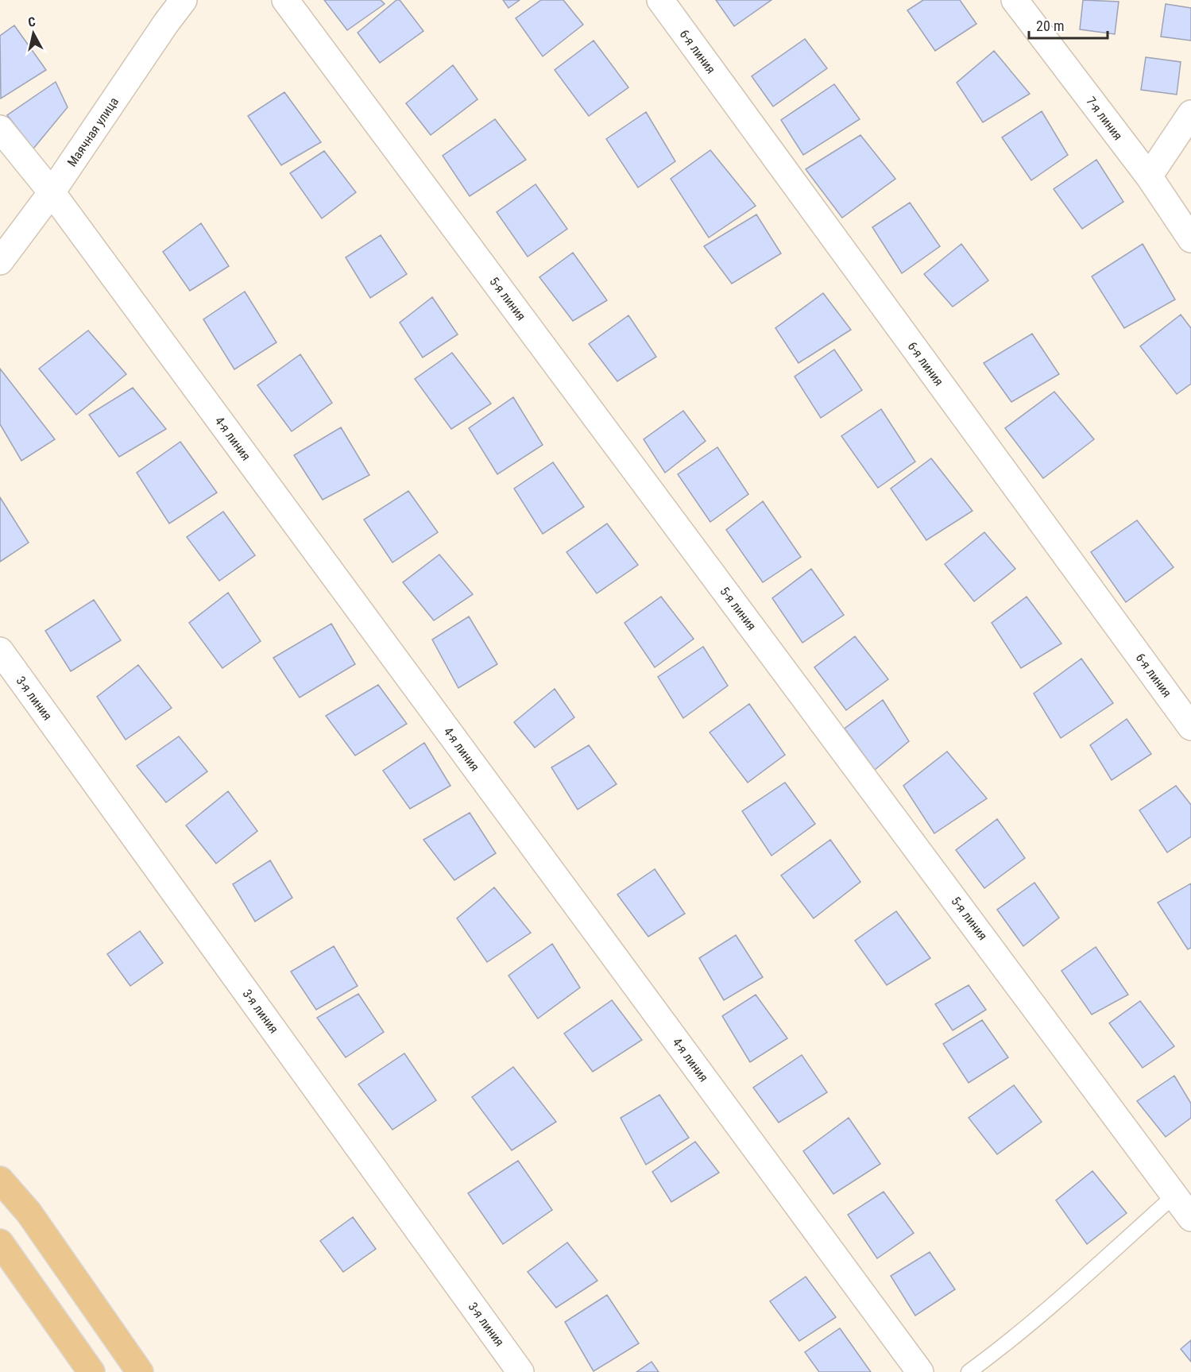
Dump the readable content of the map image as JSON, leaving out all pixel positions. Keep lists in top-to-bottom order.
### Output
{
  "streets": {
    "street": [
      "6-я линия",
      "7-я линия",
      "Маячная улица",
      "5-я линия",
      "4-я линия",
      "3-я линия"
    ]
  },
  "crossings": [
    ["Маячная улица", "4-я линия"]
  ],
  "scale_bar": "20 m",
  "north": "top"
}
